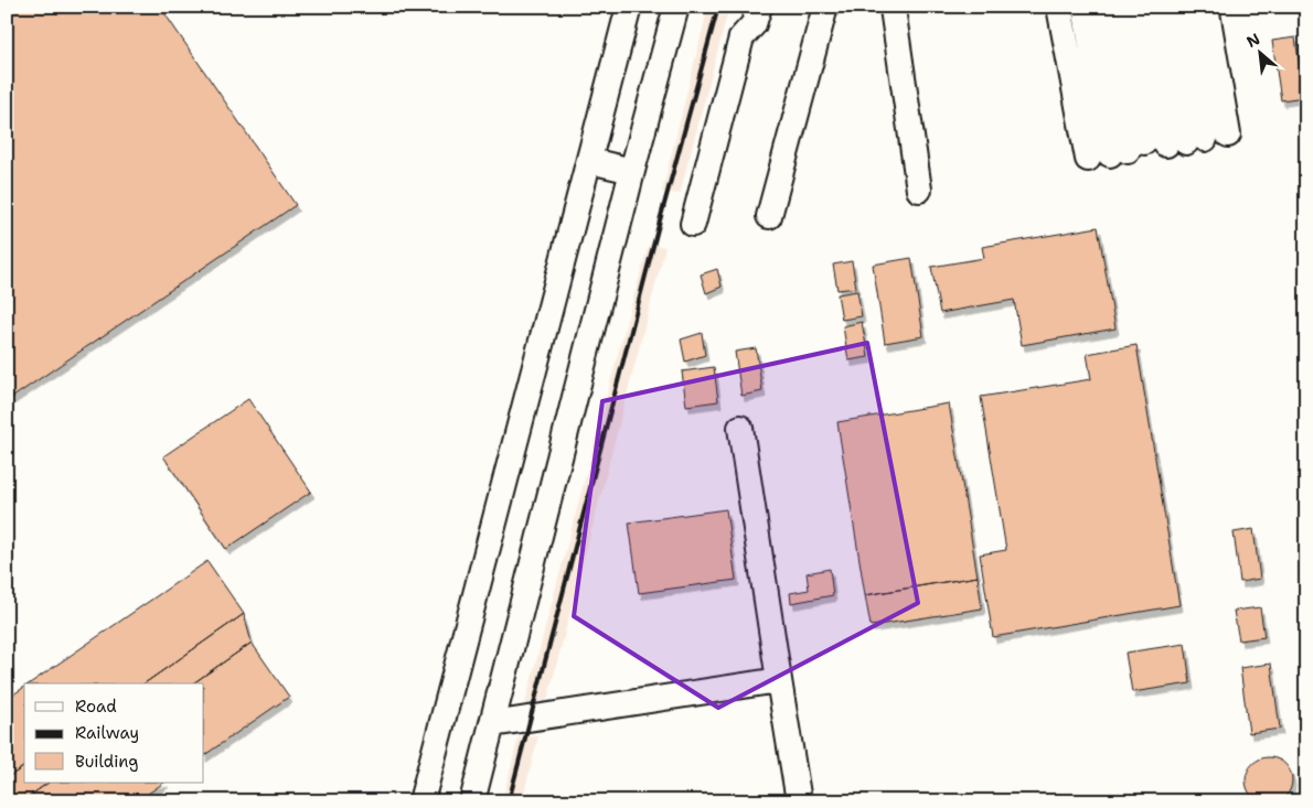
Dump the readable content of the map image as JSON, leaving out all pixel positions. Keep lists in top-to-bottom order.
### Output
{
  "legend": ["Road", "Railway", "Building"],
  "north": "top left"
}
